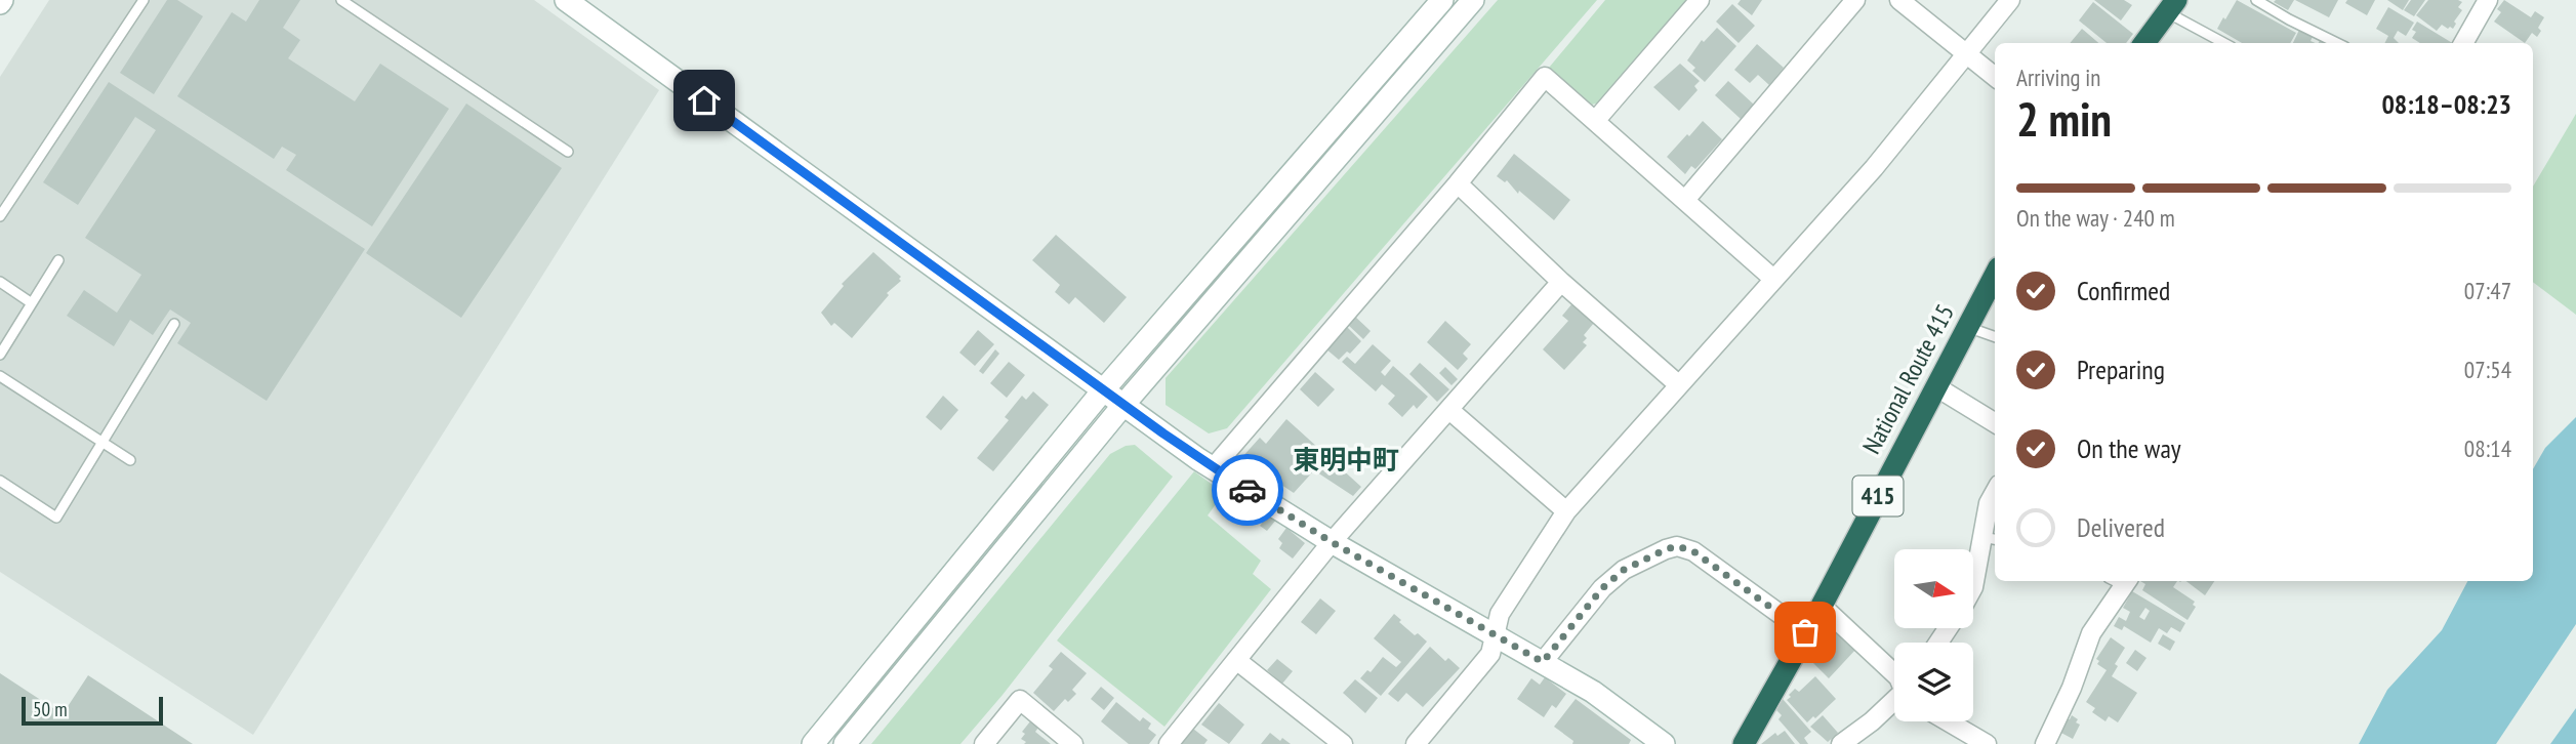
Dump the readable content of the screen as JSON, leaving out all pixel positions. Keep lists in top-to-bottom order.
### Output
{
  "streets": {
    "highway": ["National Route 415", "415"]
  },
  "districts": ["東明中町"],
  "scale_bar": "50 m",
  "north": "right",
  "page": {
    "heading": ["2 min", "Arriving in", "08:18–08:23"],
    "bar": "On the way · 240 m",
    "list": [
      ["Confirmed", "07:47"],
      ["Preparing", "07:54"],
      ["On the way", "08:14"],
      "Delivered"
    ],
    "scale": "50 m"
  }
}
